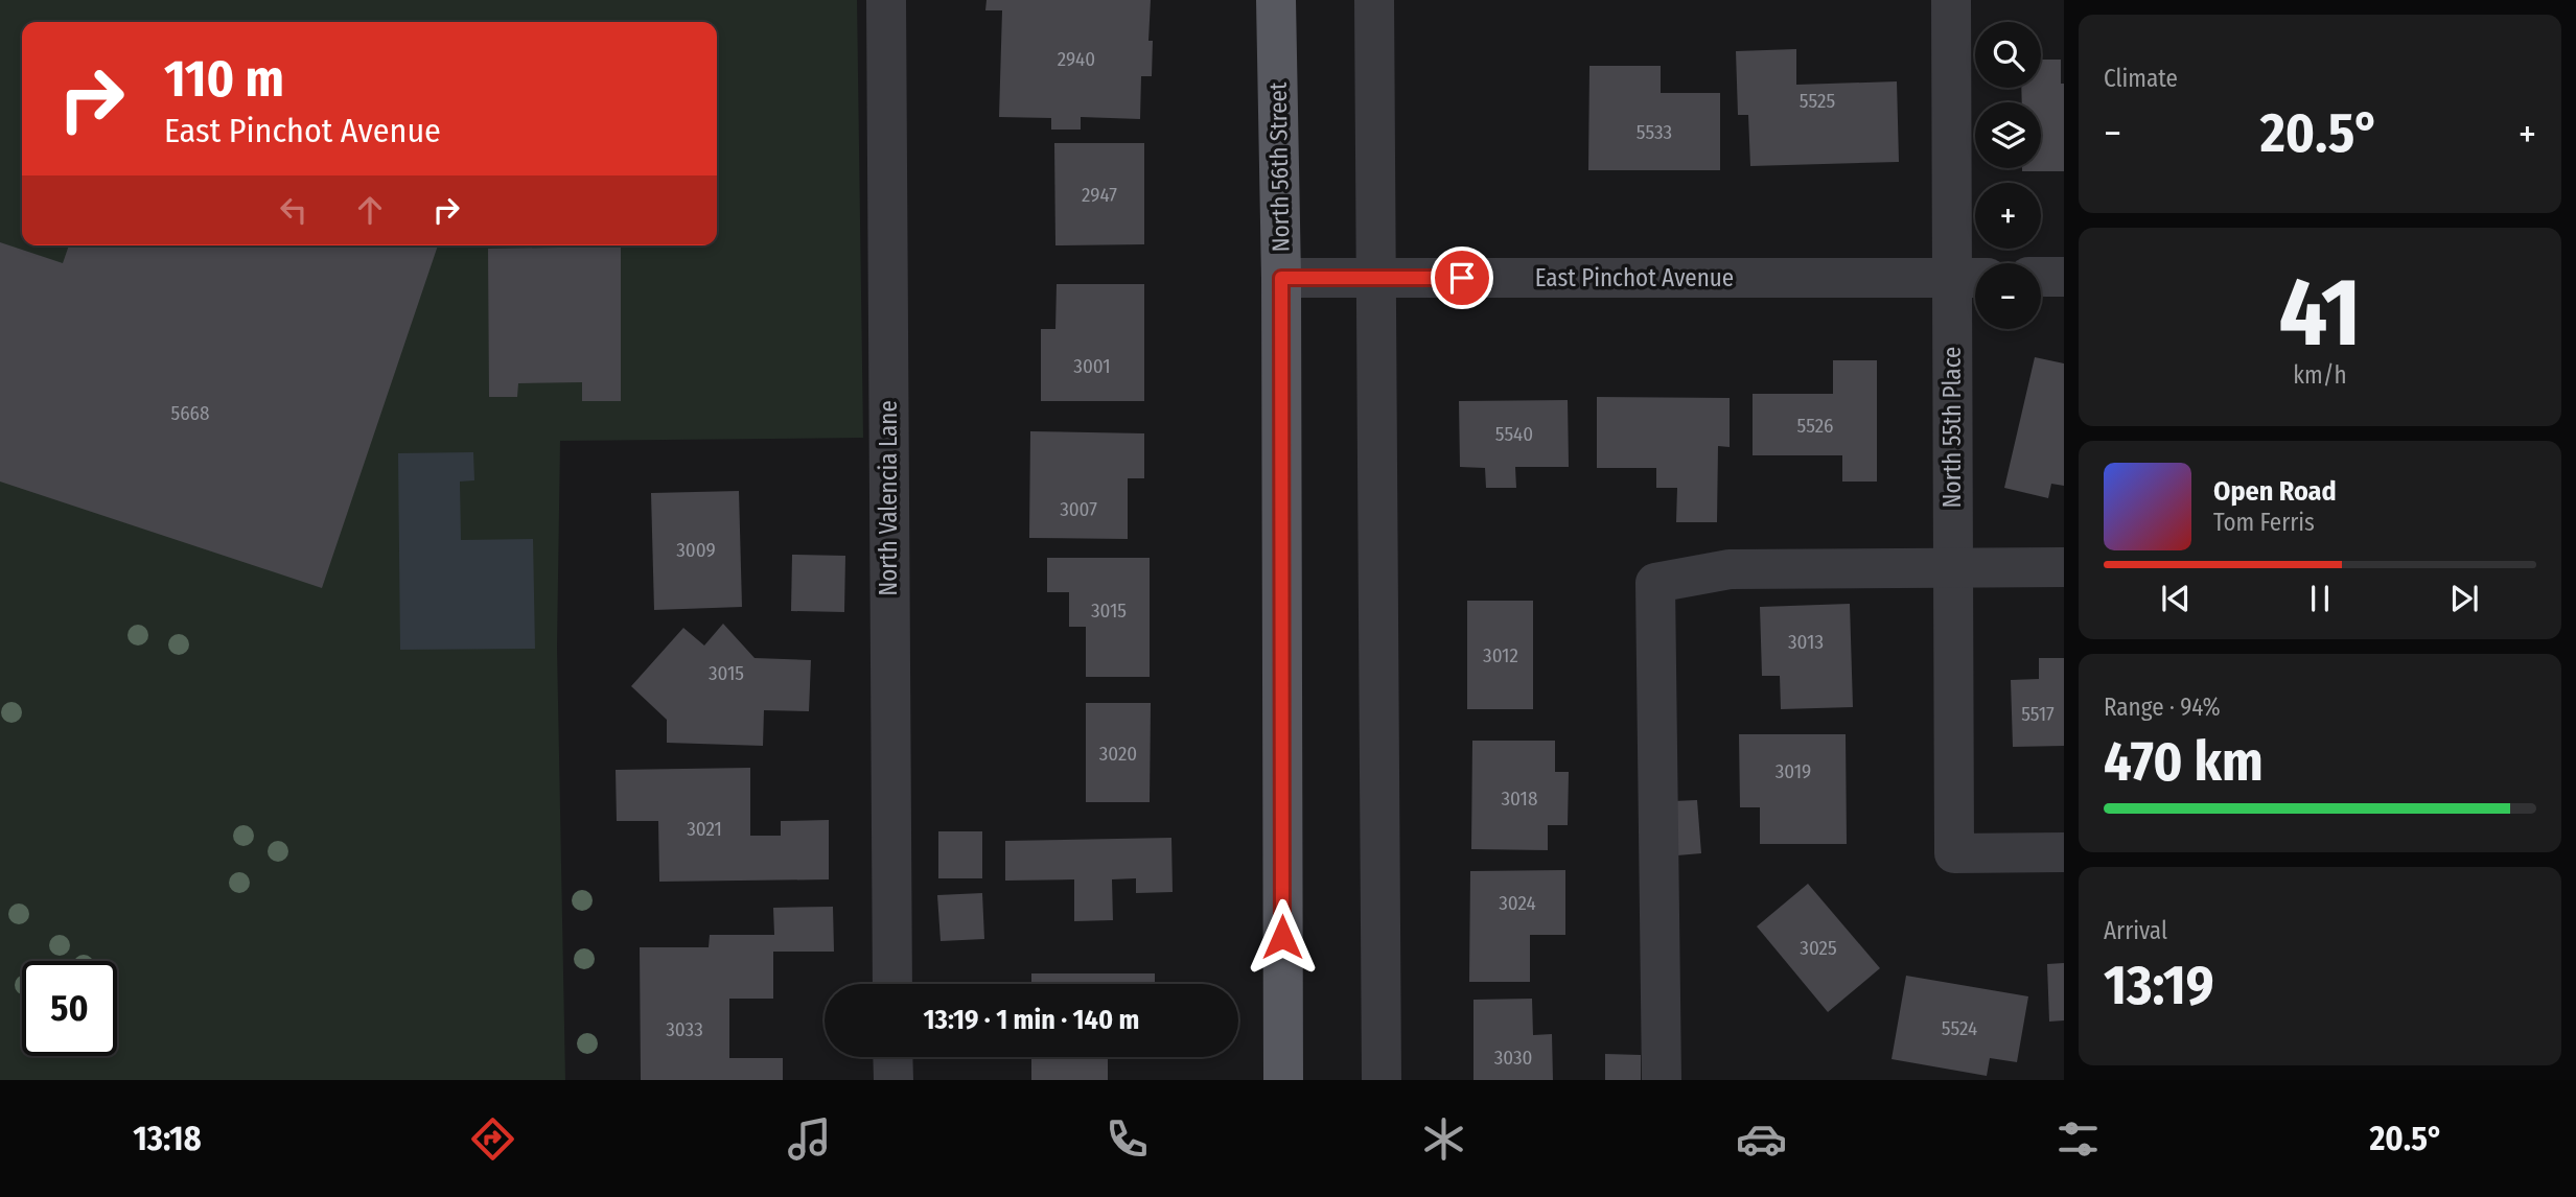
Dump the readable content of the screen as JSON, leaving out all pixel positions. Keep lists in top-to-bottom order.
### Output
{
  "streets": {
    "main road": ["North 56th Street"],
    "street": ["East Pinchot Avenue", "North 55th Place", "North Valencia Lane"]
  },
  "crossings": [
    ["North 56th Street", "East Pinchot Avenue"],
    ["East Pinchot Avenue", "North 55th Place"]
  ],
  "house_numbers": [
    "2940",
    "5525",
    "5533",
    "2947",
    "3001",
    "5668",
    "5526",
    "5540",
    "3007",
    "3009",
    "3015",
    "3013",
    "3012",
    "3015",
    "5517",
    "3020",
    "3019",
    "3018",
    "3021",
    "3024",
    "3025",
    "5524",
    "3033",
    "3030"
  ],
  "page": {
    "tile": [
      "Climate",
      ["41", "km/h"],
      ["Range · 94%", "470 km"],
      ["Arrival", "13:19"]
    ],
    "map_buttons": ["+", "−"],
    "turn": ["110 m", "East Pinchot Avenue"],
    "heat": ["−", "20.5°", "+"],
    "song": ["Open Road", "Tom Ferris"],
    "limit": "50",
    "trip": "13:19 · 1 min · 140 m",
    "tabs": ["13:18", "20.5°"]
  }
}
